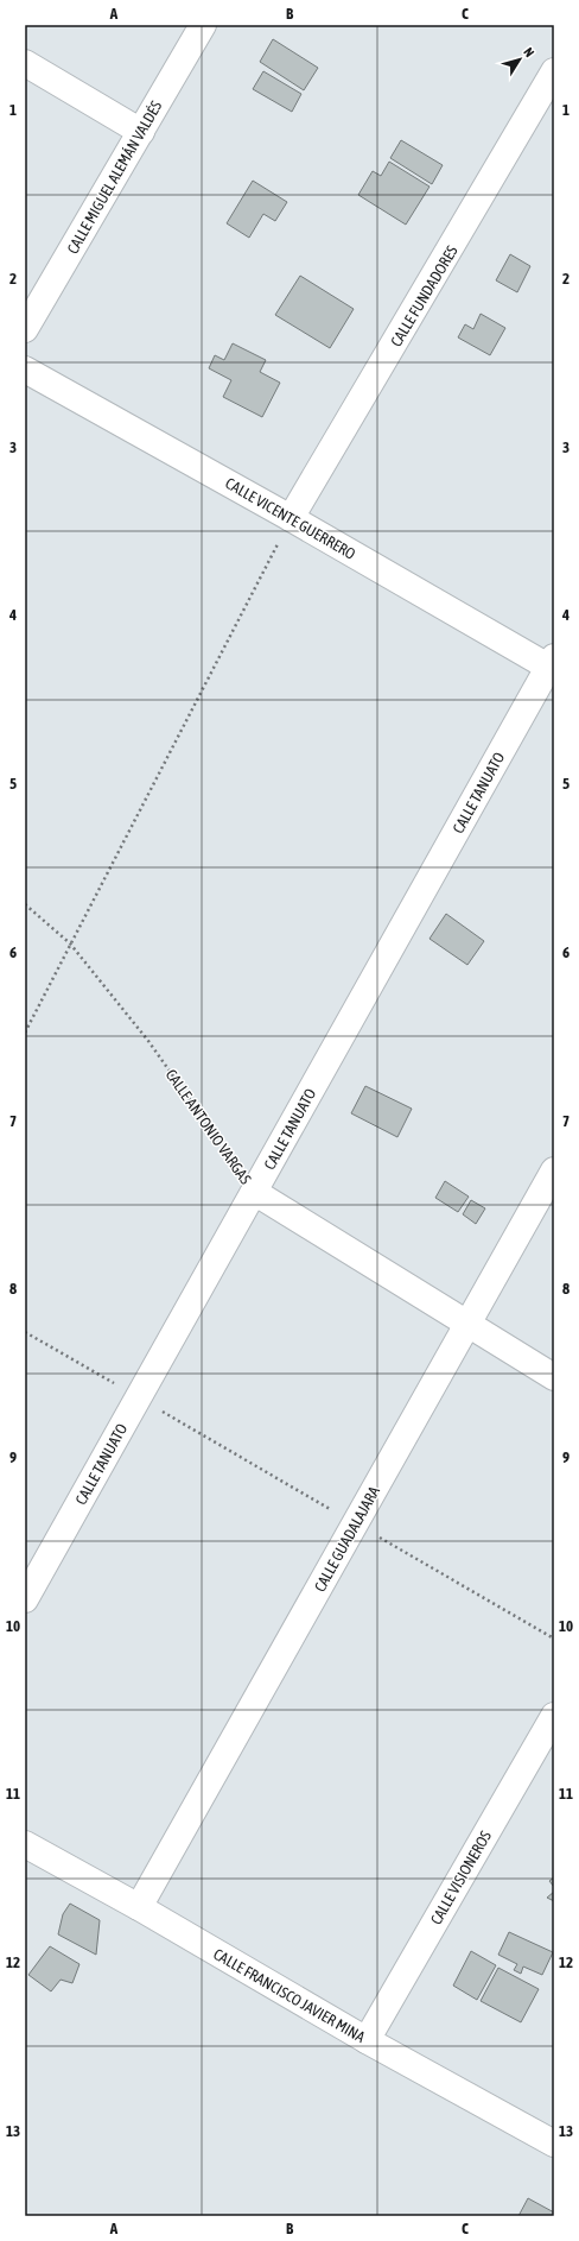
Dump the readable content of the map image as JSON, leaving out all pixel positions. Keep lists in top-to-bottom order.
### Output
{
  "streets": {
    "street": [
      "CALLE MIGUEL ALEMÁN VALDÉS",
      "CALLE FUNDADORES",
      "CALLE VICENTE GUERRERO",
      "CALLE TANUATO",
      "CALLE ANTONIO VARGAS",
      "CALLE GUADALAJARA",
      "CALLE VISIONEROS",
      "CALLE FRANCISCO JAVIER MINA"
    ]
  },
  "crossings": [
    ["CALLE FUNDADORES", "CALLE VICENTE GUERRERO"],
    ["CALLE VICENTE GUERRERO", "CALLE TANUATO"],
    ["CALLE TANUATO", "CALLE ANTONIO VARGAS"],
    ["CALLE ANTONIO VARGAS", "CALLE GUADALAJARA"],
    ["CALLE GUADALAJARA", "CALLE FRANCISCO JAVIER MINA"],
    ["CALLE VISIONEROS", "CALLE FRANCISCO JAVIER MINA"]
  ],
  "north": "top right",
  "grid": {
    "columns": ["A", "B", "C"],
    "rows": [
      "1",
      "2",
      "3",
      "4",
      "5",
      "6",
      "7",
      "8",
      "9",
      "10",
      "11",
      "12",
      "13"
    ]
  }
}
